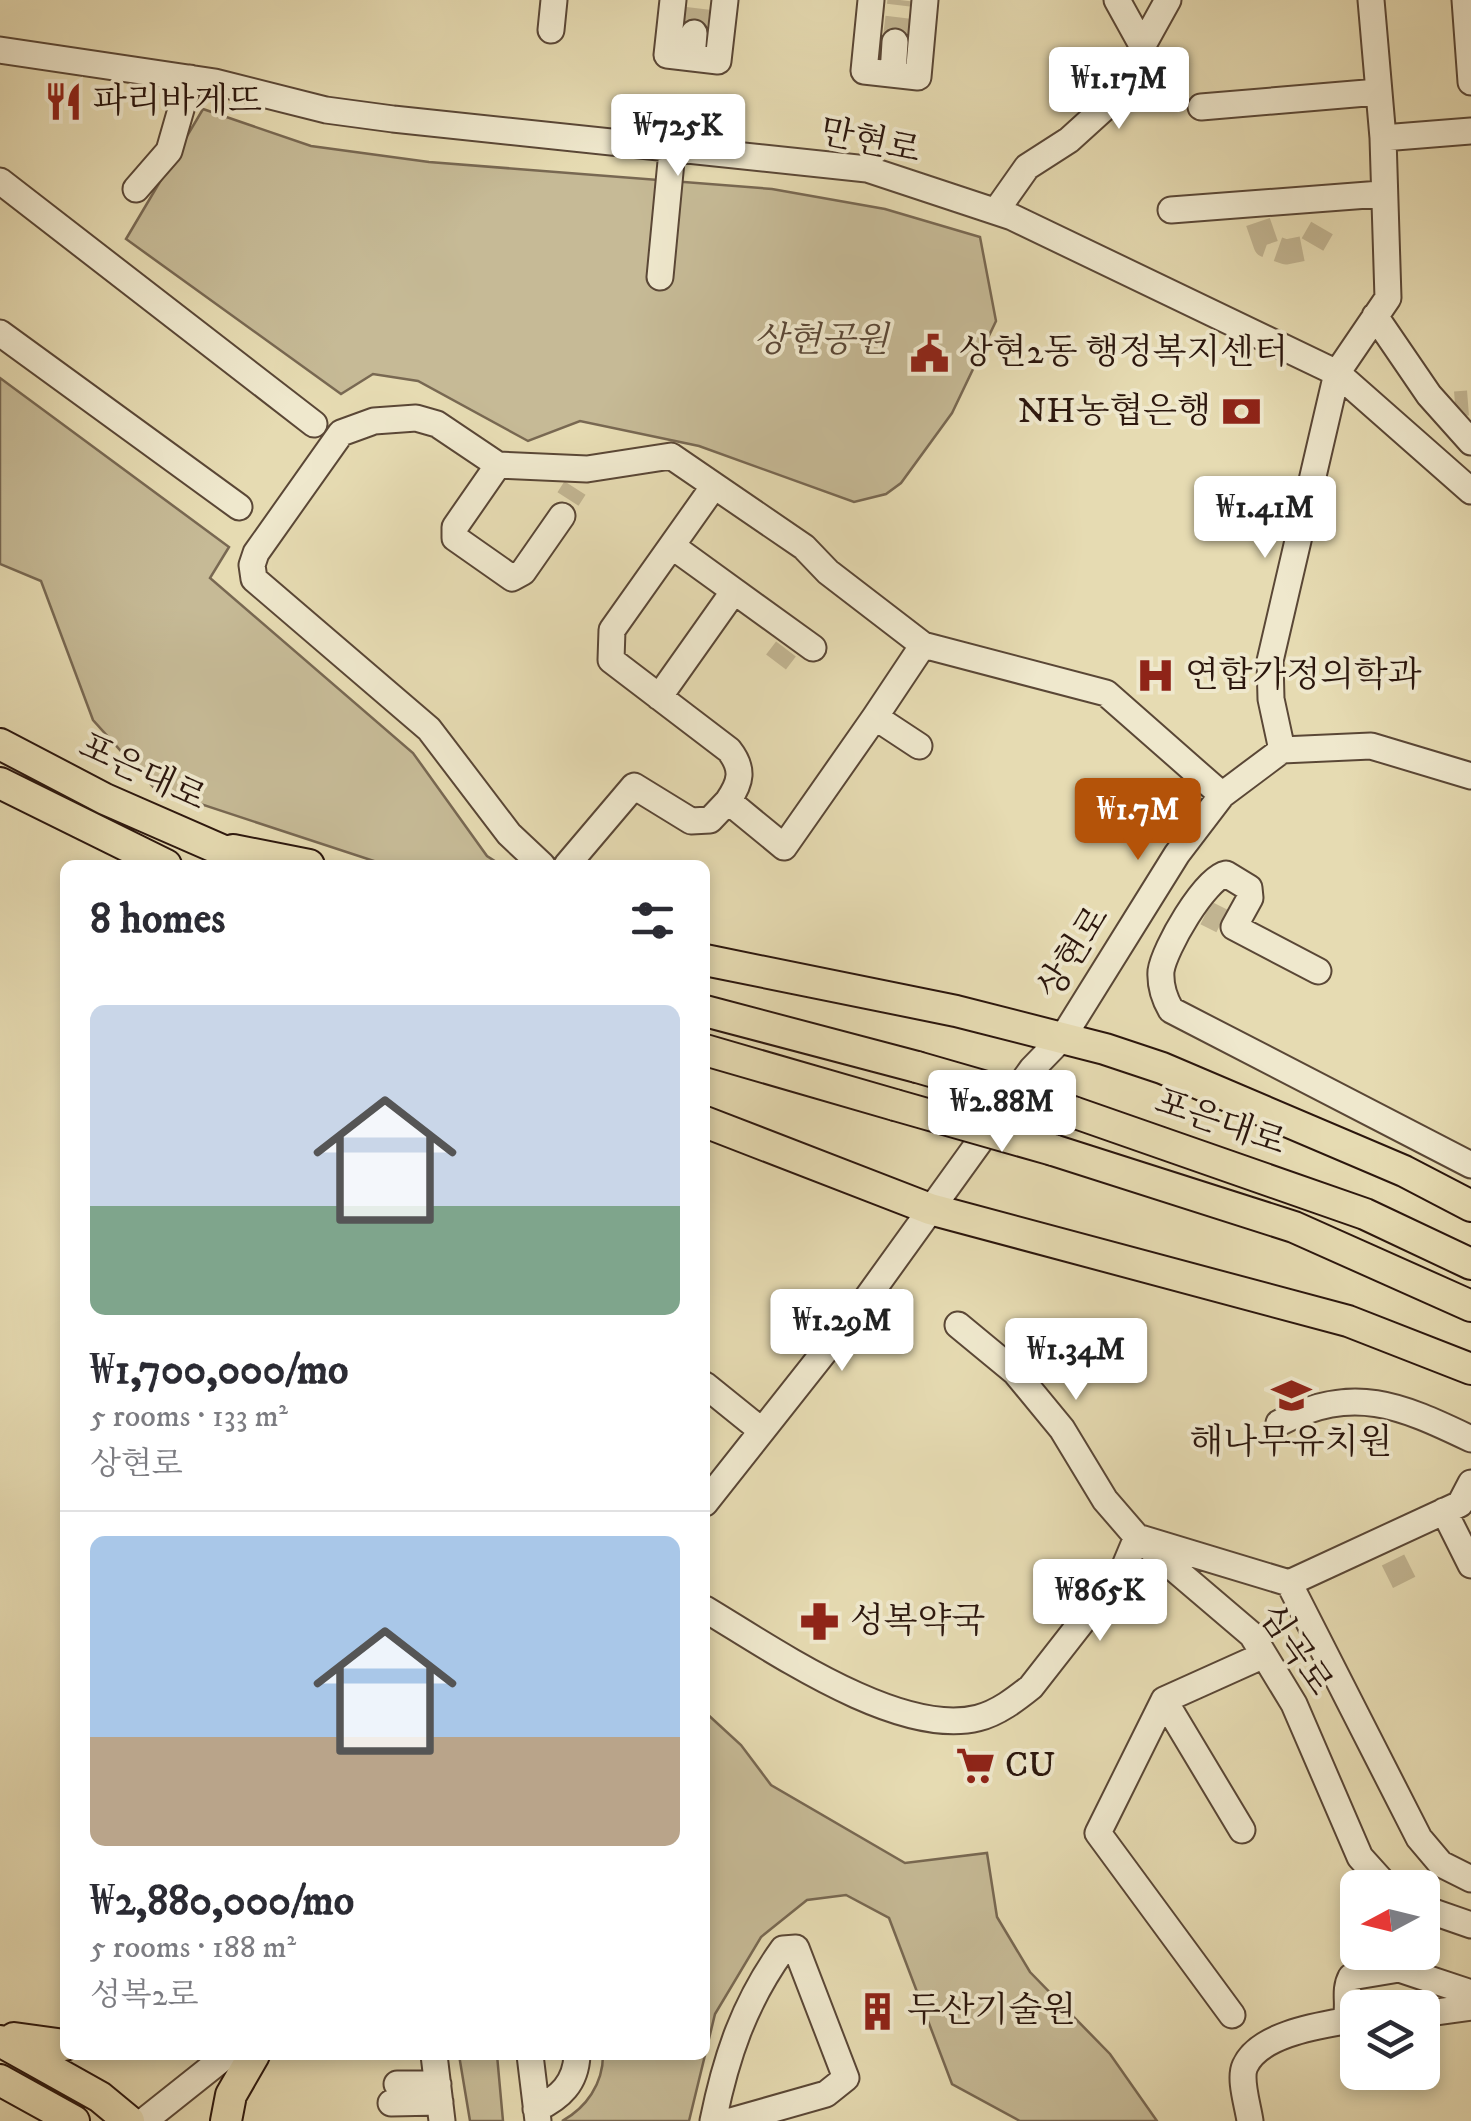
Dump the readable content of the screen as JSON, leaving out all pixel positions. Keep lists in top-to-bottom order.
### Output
{
  "streets": {
    "main road": ["포은대로"],
    "street": ["만현로", "상현로", "심곡로"]
  },
  "parks": ["상현공원"],
  "places": {
    "restaurant": ["파리바게뜨"],
    "public building": ["상현2동 행정복지센터"],
    "bank": ["NH농협은행"],
    "hospital": ["연합가정의학과"],
    "school or university": ["해나무유치원"],
    "pharmacy": ["성복약국"],
    "supermarket": ["CU"],
    "building": ["두산기술원"]
  },
  "north": "left",
  "page": {
    "price": [
      "₩1.17M",
      "₩725K",
      "₩1.41M",
      "₩1.7M",
      "₩2.88M",
      "₩1.29M",
      "₩1.34M",
      "₩865K"
    ],
    "heading": "8 homes",
    "list": [
      {
        "name": "₩1,700,000/mo",
        "note": "5 rooms · 133 m² · 상현로"
      },
      {
        "name": "₩2,880,000/mo",
        "note": "5 rooms · 188 m² · 성복2로"
      }
    ]
  }
}
